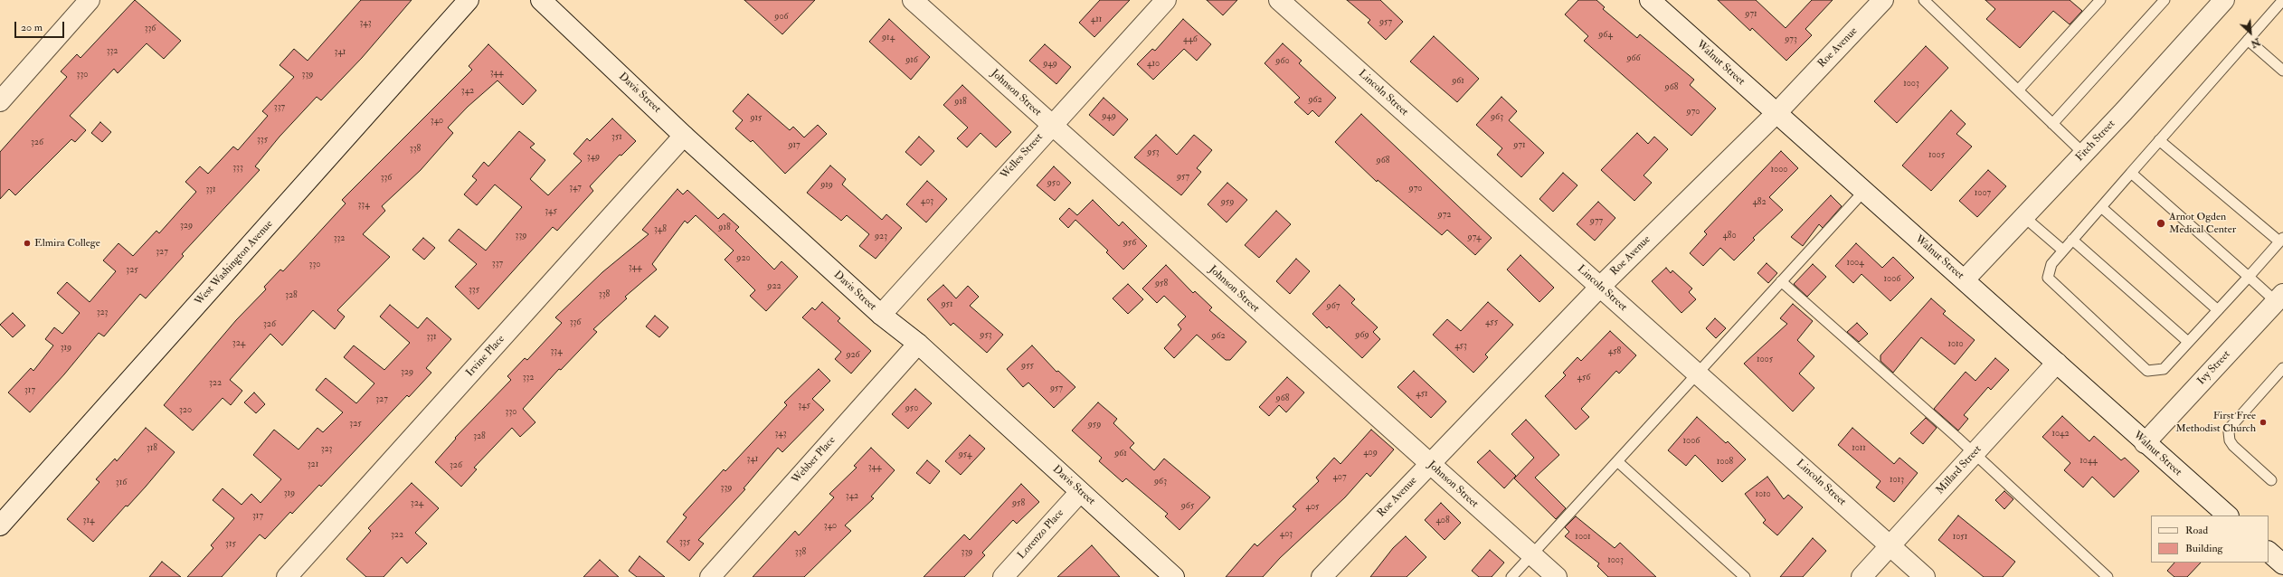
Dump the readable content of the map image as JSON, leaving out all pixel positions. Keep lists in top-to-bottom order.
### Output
{
  "streets": {
    "street": [
      "Roe Avenue",
      "Walnut Street",
      "Davis Street",
      "Johnson Street",
      "Lincoln Street",
      "Fitch Street",
      "Welles Street",
      "West Washington Avenue",
      "Irvine Place",
      "Ivy Street",
      "Webber Place",
      "Millard Street",
      "Lorenzo Place"
    ]
  },
  "crossings": [
    ["Roe Avenue", "Walnut Street"],
    ["Roe Avenue", "Johnson Street"],
    ["Roe Avenue", "Lincoln Street"],
    ["Walnut Street", "Fitch Street"],
    ["Walnut Street", "Ivy Street"],
    ["Walnut Street", "Millard Street"],
    ["Davis Street", "Welles Street"],
    ["Davis Street", "Irvine Place"],
    ["Davis Street", "Webber Place"],
    ["Davis Street", "Lorenzo Place"],
    ["Johnson Street", "Welles Street"],
    ["Lincoln Street", "Millard Street"]
  ],
  "places": ["Arnot Ogden Medical Center", "Elmira College", "First Free Methodist Church"],
  "house_numbers": [
    "971",
    "906",
    "411",
    "957",
    "343",
    "336",
    "964",
    "914",
    "446",
    "973",
    "332",
    "341",
    "966",
    "916",
    "960",
    "949",
    "410",
    "344",
    "330",
    "339",
    "961",
    "1003",
    "968",
    "342",
    "962",
    "918",
    "337",
    "970",
    "949",
    "963",
    "915",
    "340",
    "351",
    "335",
    "326",
    "917",
    "971",
    "338",
    "953",
    "1005",
    "349",
    "968",
    "333",
    "1000",
    "957",
    "336",
    "950",
    "919",
    "347",
    "970",
    "331",
    "1007",
    "403",
    "959",
    "482",
    "334",
    "345",
    "972",
    "977",
    "329",
    "918",
    "348",
    "339",
    "480",
    "923",
    "974",
    "332",
    "956",
    "327",
    "920",
    "1004",
    "337",
    "330",
    "344",
    "325",
    "1006",
    "958",
    "922",
    "335",
    "338",
    "328",
    "951",
    "967",
    "323",
    "336",
    "455",
    "326",
    "953",
    "969",
    "962",
    "331",
    "324",
    "1010",
    "453",
    "319",
    "334",
    "458",
    "926",
    "1005",
    "955",
    "329",
    "332",
    "456",
    "322",
    "957",
    "317",
    "451",
    "968",
    "327",
    "345",
    "950",
    "320",
    "330",
    "325",
    "959",
    "343",
    "1042",
    "328",
    "1006",
    "318",
    "1011",
    "323",
    "409",
    "961",
    "954",
    "341",
    "1044",
    "1008",
    "321",
    "326",
    "344",
    "407",
    "1013",
    "963",
    "316",
    "339",
    "319",
    "1010",
    "342",
    "324",
    "958",
    "965",
    "405",
    "317",
    "314",
    "408",
    "340",
    "403",
    "322",
    "1001",
    "1051",
    "335",
    "315",
    "338",
    "339",
    "1003"
  ],
  "legend": ["Road", "Building"],
  "scale_bar": "20 m",
  "north": "bottom right"
}
